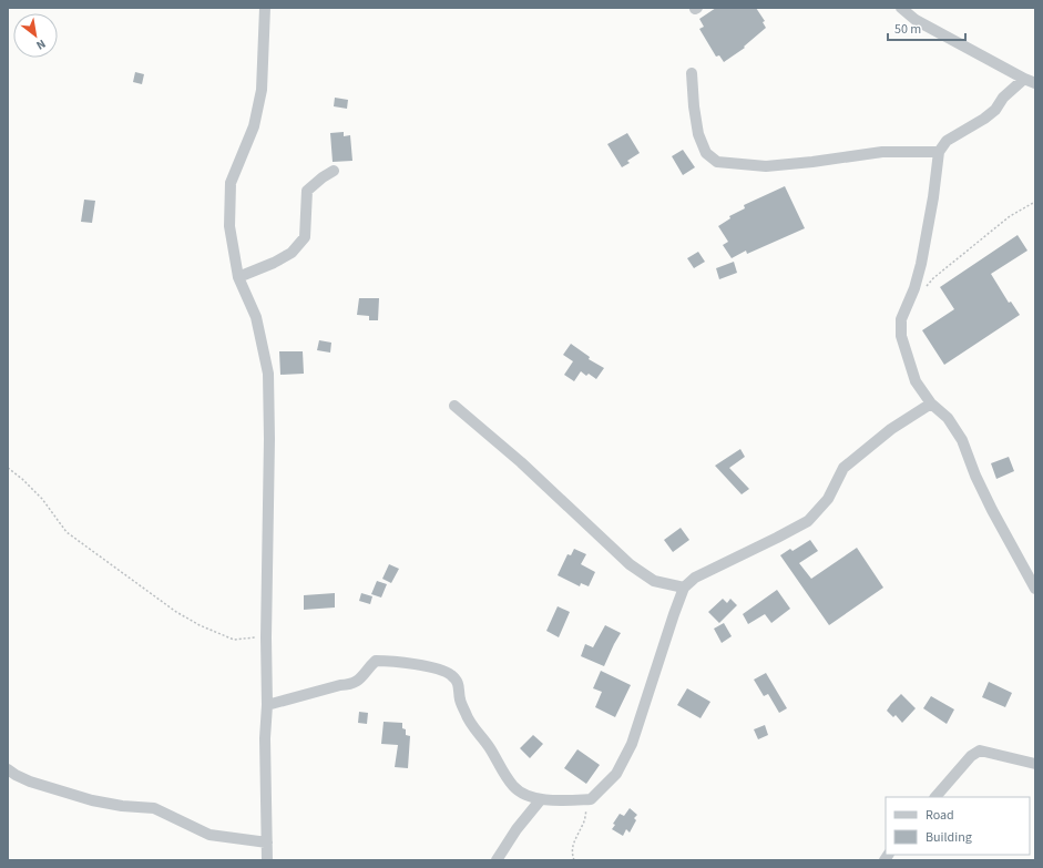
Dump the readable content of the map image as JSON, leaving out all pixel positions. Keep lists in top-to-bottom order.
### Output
{
  "legend": ["Road", "Building"],
  "scale_bar": "50 m",
  "north": "bottom right"
}
